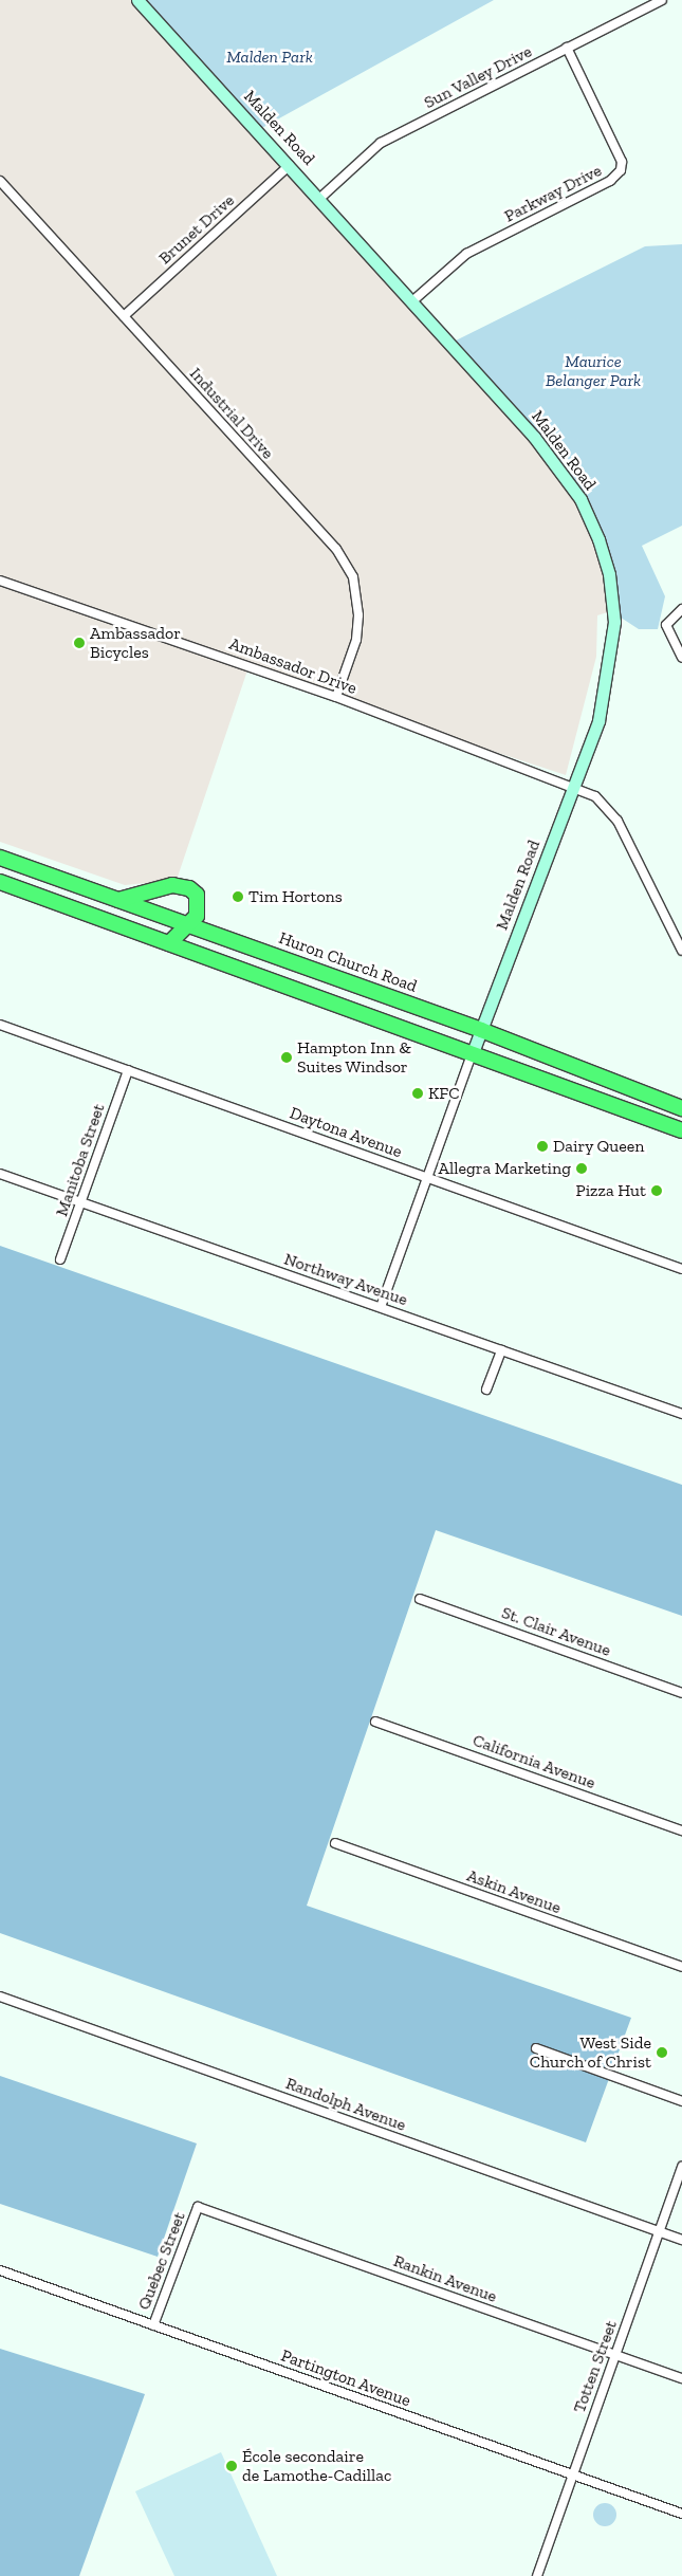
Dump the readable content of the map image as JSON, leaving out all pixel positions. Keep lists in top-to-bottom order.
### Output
{
  "streets": {
    "highway": ["Huron Church Road"],
    "main road": ["Malden Road"],
    "street": [
      "Sun Valley Drive",
      "Parkway Drive",
      "Brunet Drive",
      "Industrial Drive",
      "Ambassador Drive",
      "Daytona Avenue",
      "Manitoba Street",
      "Northway Avenue",
      "St. Clair Avenue",
      "California Avenue",
      "Askin Avenue",
      "Randolph Avenue",
      "Quebec Street",
      "Rankin Avenue",
      "Totten Street",
      "Partington Avenue"
    ]
  },
  "crossings": [
    ["Sun Valley Drive", "Malden Road"],
    ["Sun Valley Drive", "Parkway Drive"],
    ["Malden Road", "Parkway Drive"],
    ["Malden Road", "Brunet Drive"],
    ["Malden Road", "Ambassador Drive"],
    ["Malden Road", "Huron Church Road"],
    ["Malden Road", "Daytona Avenue"],
    ["Malden Road", "Northway Avenue"],
    ["Brunet Drive", "Industrial Drive"],
    ["Industrial Drive", "Ambassador Drive"],
    ["Daytona Avenue", "Manitoba Street"],
    ["Manitoba Street", "Northway Avenue"],
    ["Randolph Avenue", "Totten Street"],
    ["Quebec Street", "Rankin Avenue"],
    ["Quebec Street", "Partington Avenue"],
    ["Rankin Avenue", "Totten Street"],
    ["Totten Street", "Partington Avenue"]
  ],
  "parks": ["Malden Park", "Maurice Belanger Park"],
  "places": [
    "Ambassador Bicycles",
    "Tim Hortons",
    "Hampton Inn & Suites Windsor",
    "KFC",
    "Dairy Queen",
    "Allegra Marketing",
    "Pizza Hut",
    "West Side Church of Christ",
    "École secondaire de Lamothe-Cadillac"
  ]
}
